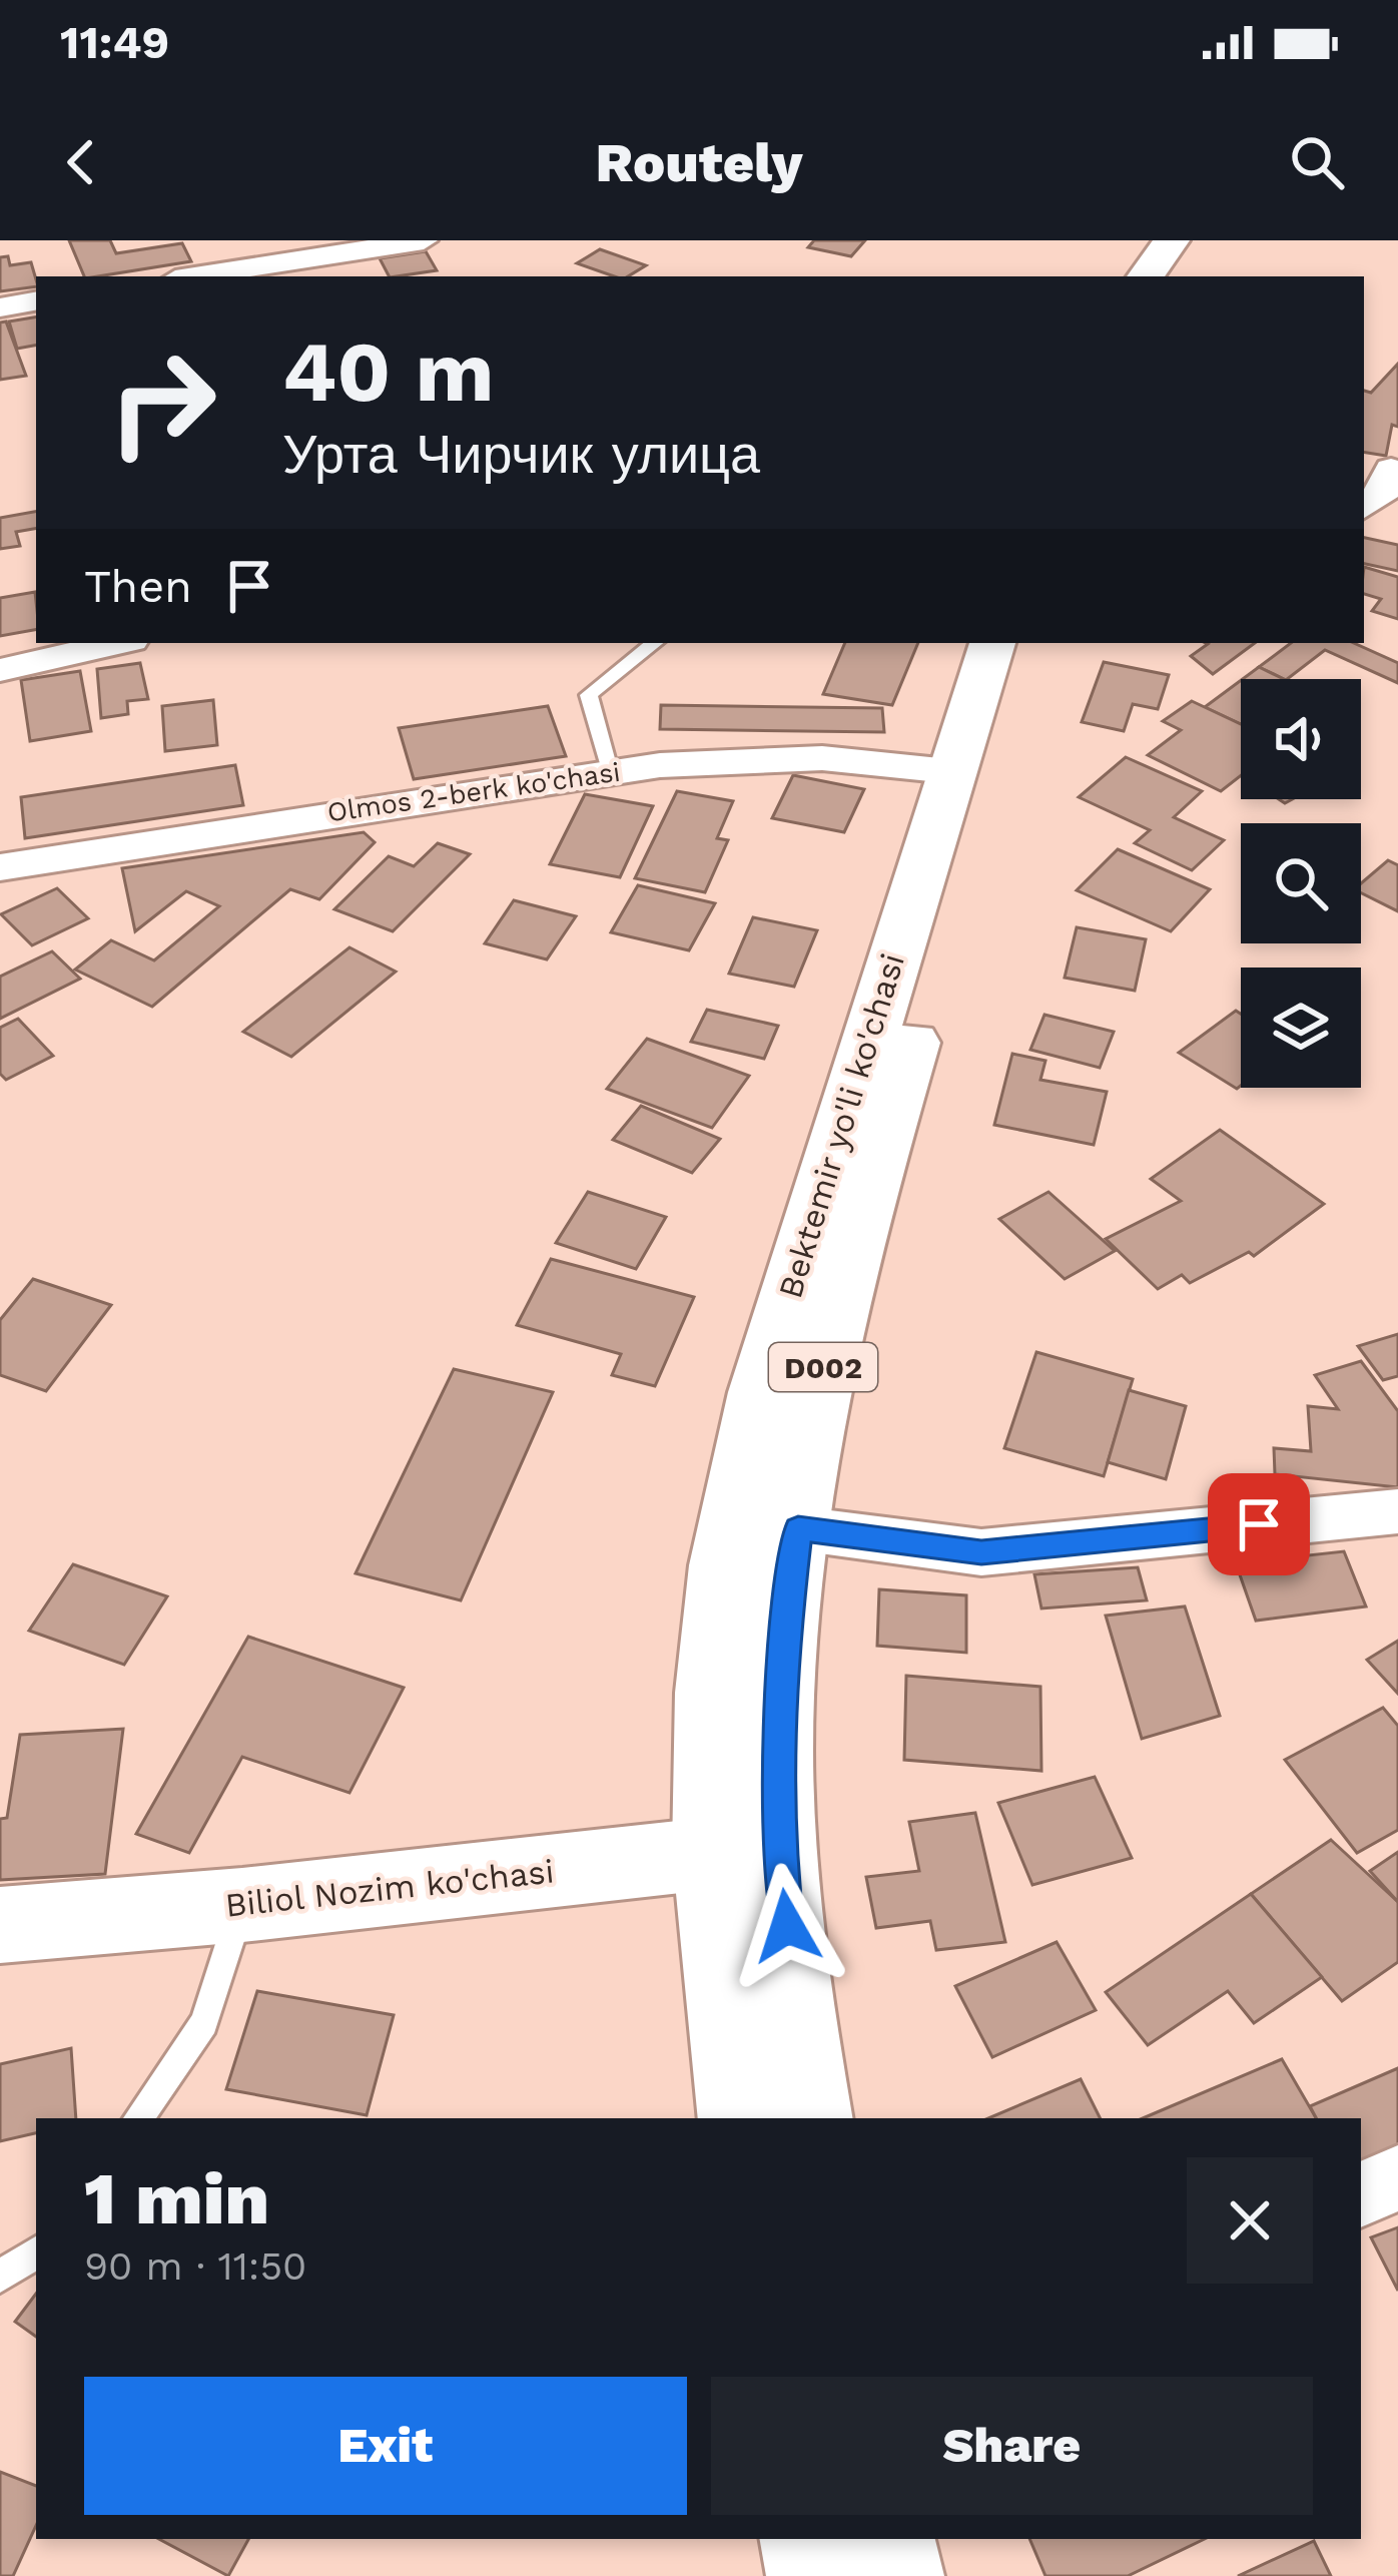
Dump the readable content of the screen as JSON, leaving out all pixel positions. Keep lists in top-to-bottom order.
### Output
{
  "streets": {
    "main road": ["Bektemir yo'li ko'chasi", "D002", "Biliol Nozim ko'chasi"],
    "street": ["Olmos 2-berk ko'chasi"]
  },
  "crossings": [
    ["Olmos 2-berk ko'chasi", "Bektemir yo'li ko'chasi"],
    ["Bektemir yo'li ko'chasi", "Biliol Nozim ko'chasi"]
  ],
  "page": {
    "status": "11:49",
    "header": "Routely",
    "turn": ["40 m", "Урта Чирчик улица"],
    "then": "Then",
    "heading": ["1 min", "90 m · 11:50"],
    "buttons": ["Exit", "Share"]
  }
}
